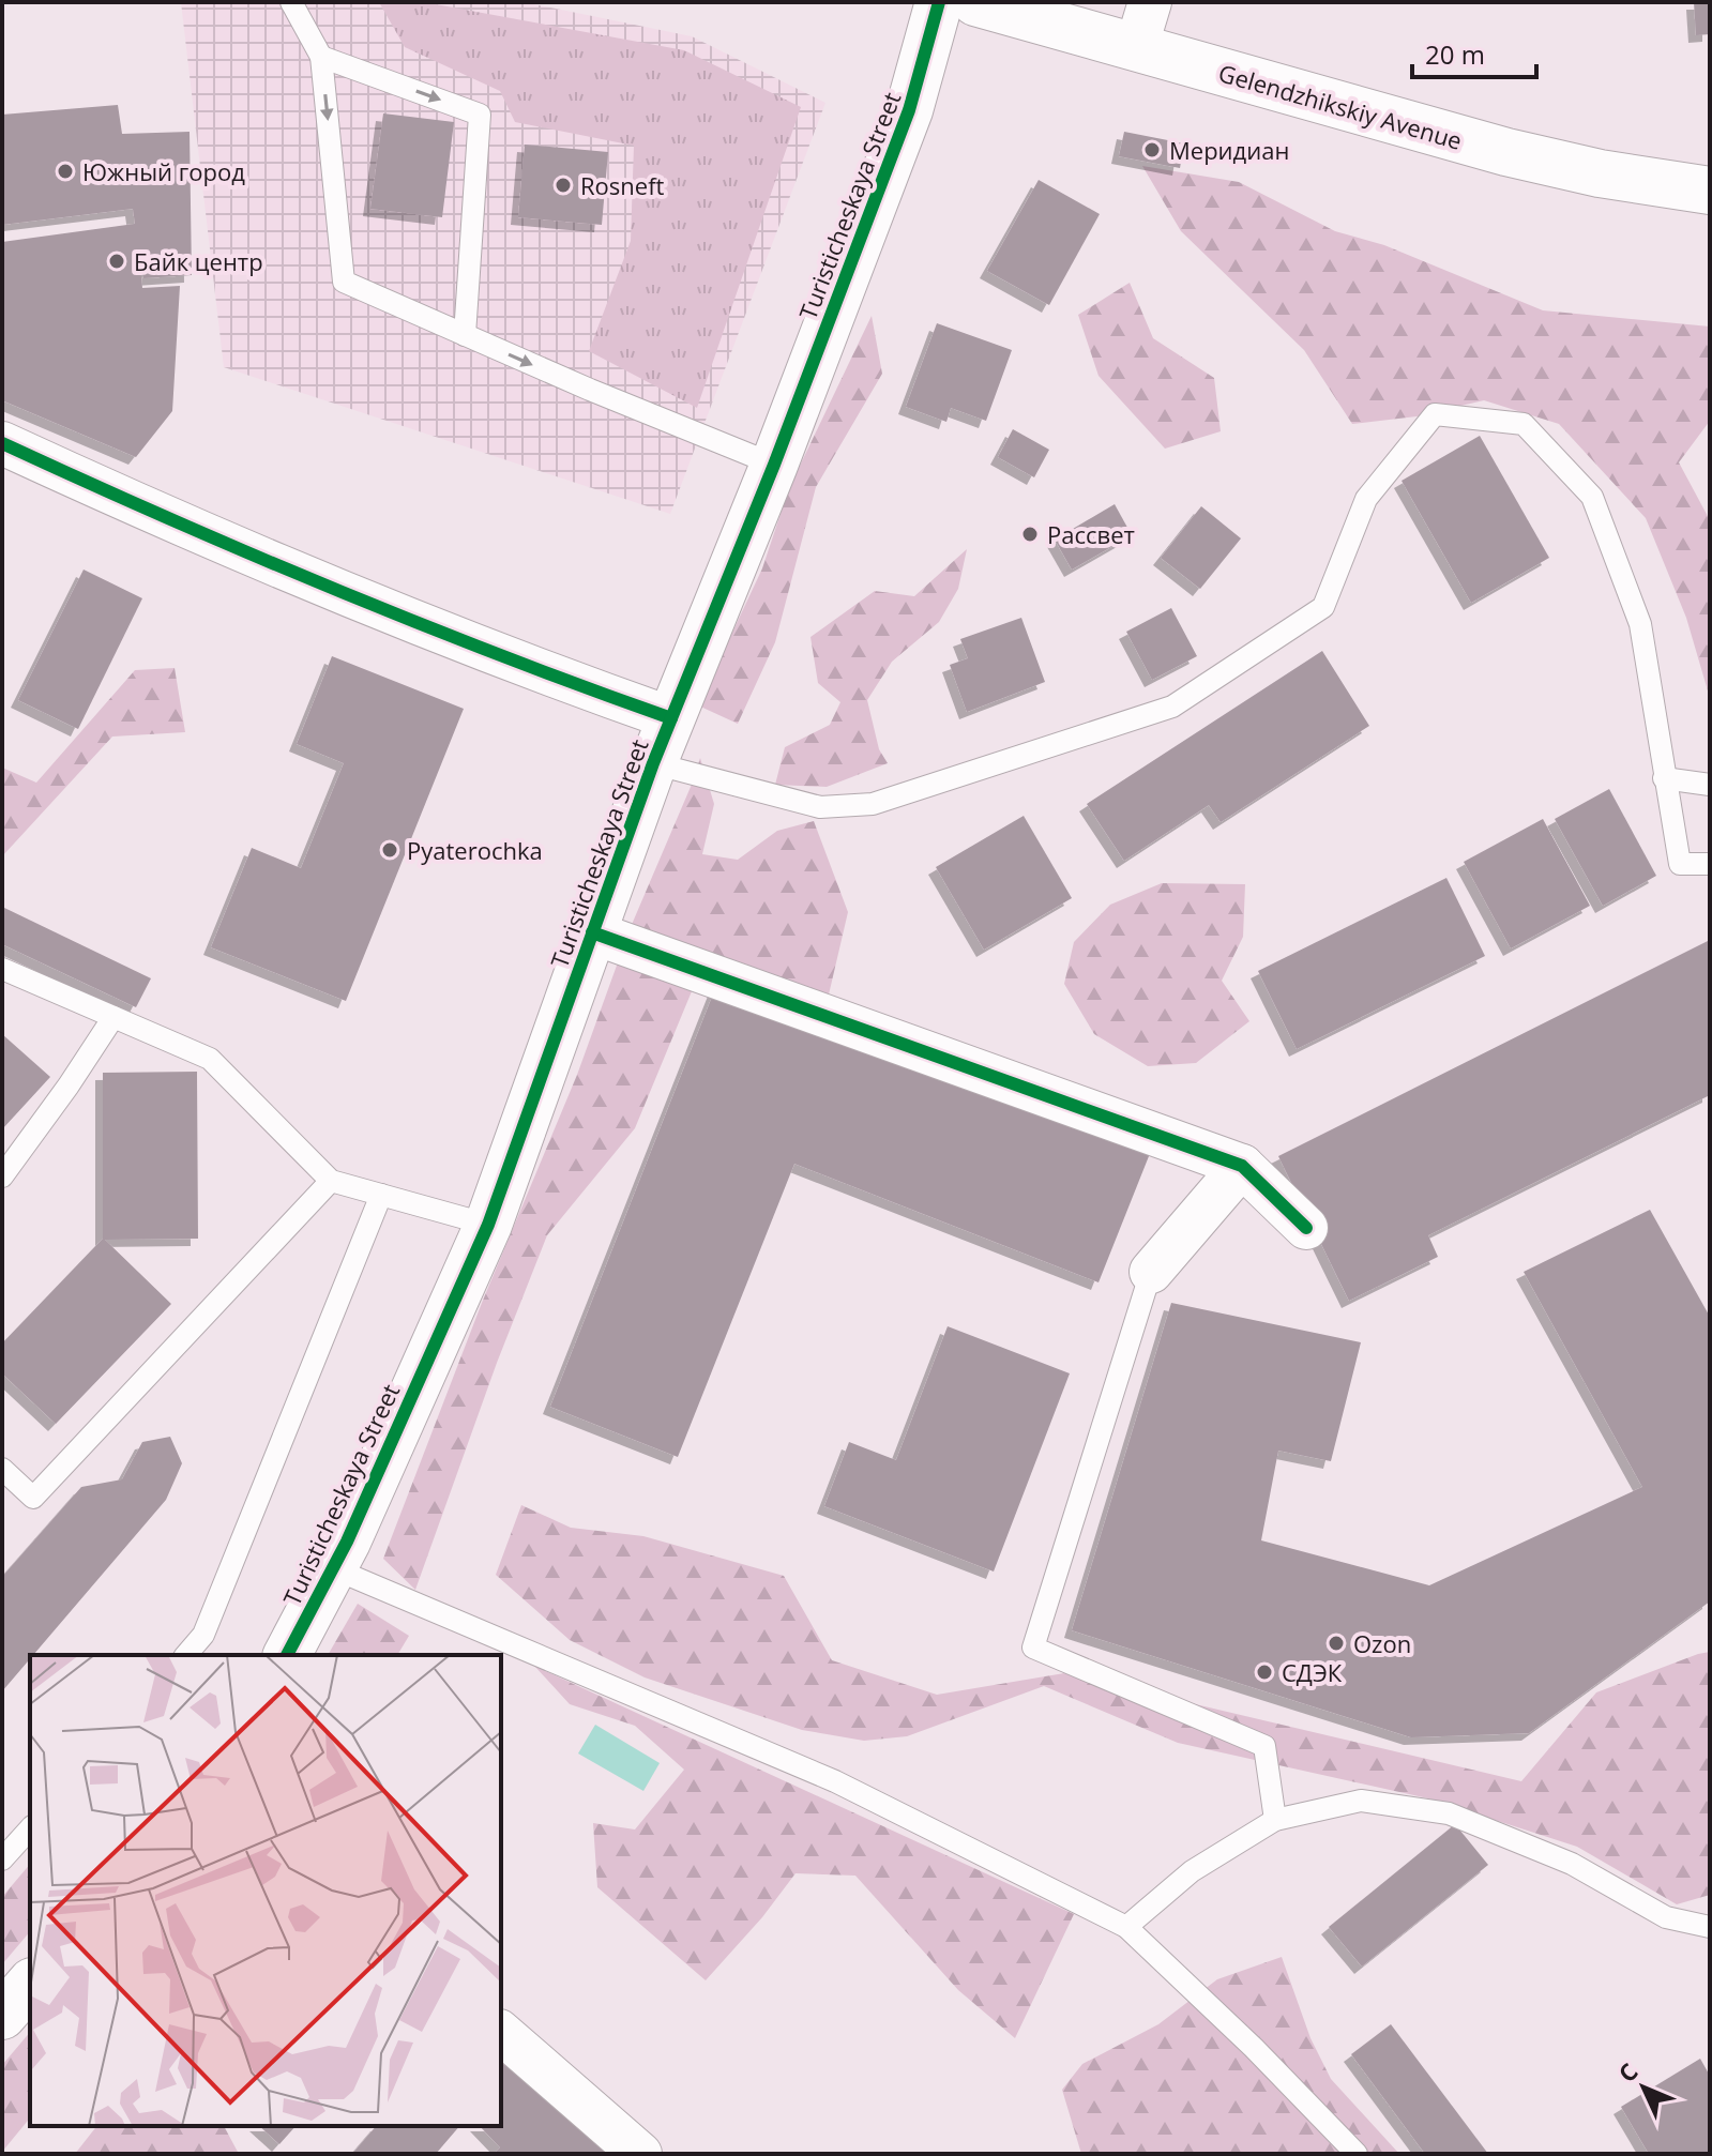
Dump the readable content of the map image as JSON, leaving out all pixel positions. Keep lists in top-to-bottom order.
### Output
{
  "streets": {
    "street": ["Gelendzhikskiy Avenue", "Turisticheskaya Street"]
  },
  "places": [
    "Меридиан",
    "Южный город",
    "Rosneft",
    "Байк центр",
    "Рассвет",
    "Pyaterochka",
    "Ozon",
    "СДЭК"
  ],
  "scale_bar": "20 m",
  "north": "top left"
}
